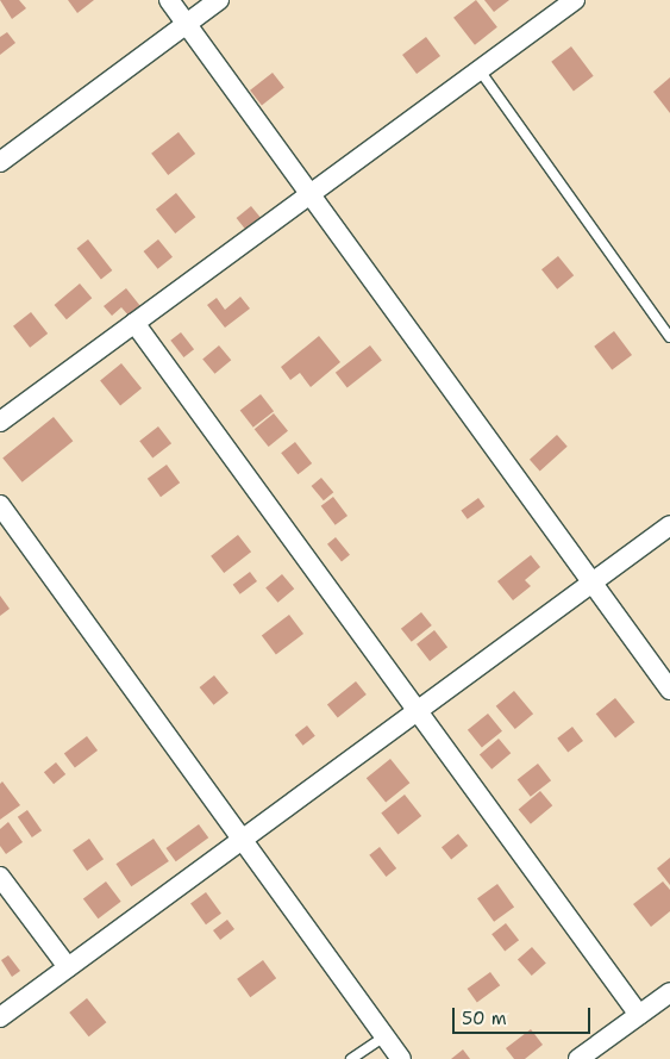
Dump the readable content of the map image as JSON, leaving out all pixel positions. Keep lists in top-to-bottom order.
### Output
{
  "scale_bar": "50 m"
}
